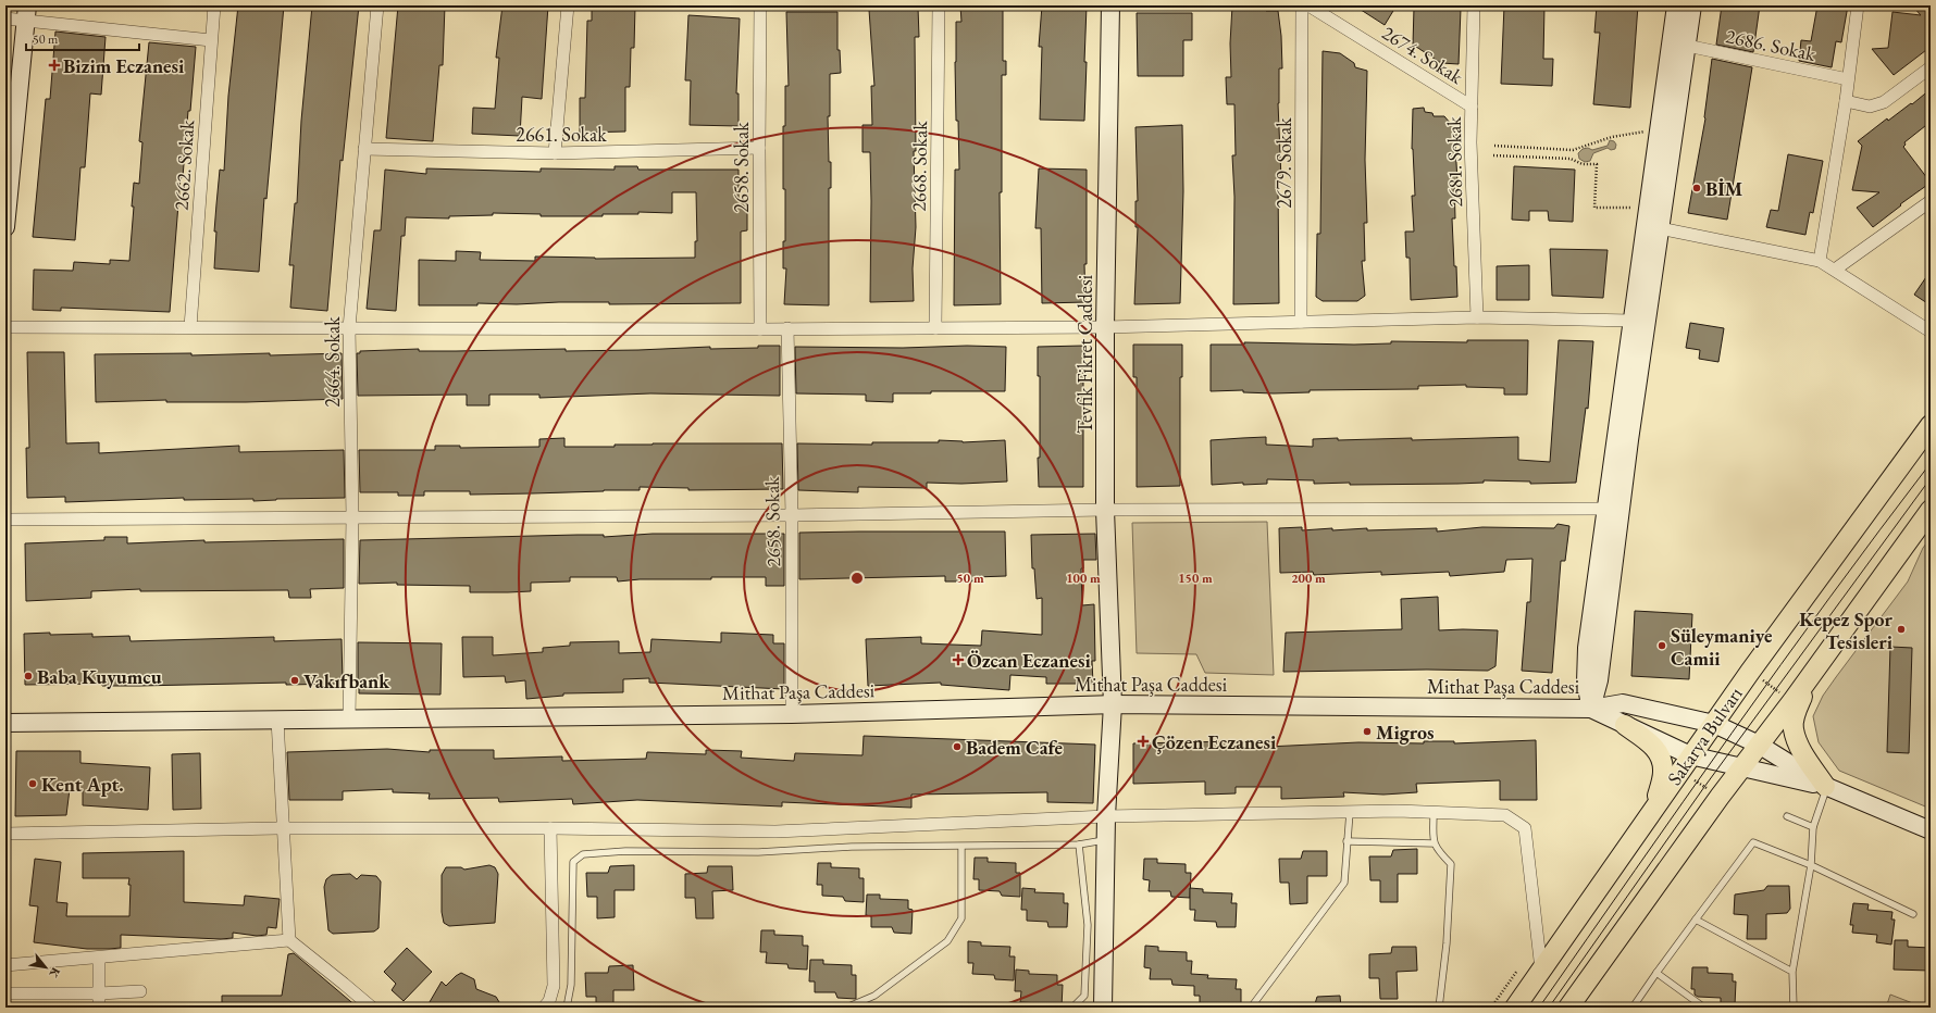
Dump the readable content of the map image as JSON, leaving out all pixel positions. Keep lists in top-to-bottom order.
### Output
{
  "streets": {
    "main road": ["Sakarya Bulvarı"],
    "street": [
      "2686. Sokak",
      "2674. Sokak",
      "2661. Sokak",
      "2681. Sokak",
      "2679. Sokak",
      "2662. Sokak",
      "2668. Sokak",
      "2658. Sokak",
      "Tevfik Fikret Caddesi",
      "2664. Sokak",
      "Mithat Paşa Caddesi"
    ]
  },
  "crossings": [
    ["2674. Sokak", "2681. Sokak"],
    ["2661. Sokak", "2658. Sokak"],
    ["2661. Sokak", "2664. Sokak"],
    ["2658. Sokak", "Mithat Paşa Caddesi"],
    ["Tevfik Fikret Caddesi", "Mithat Paşa Caddesi"],
    ["2664. Sokak", "Mithat Paşa Caddesi"]
  ],
  "places": {
    "health": ["Bizim Eczanesi", "Özcan Eczanesi", "Çözen Eczanesi"],
    "other": [
      "BİM",
      "Kepez Spor Tesisleri",
      "Süleymaniye Camii",
      "Baba Kuyumcu",
      "Vakıfbank",
      "Migros",
      "Badem Cafe",
      "Kent Apt."
    ]
  },
  "scale_bar": "50 m",
  "north": "bottom right",
  "rings": [
    "50 m",
    "100 m",
    "150 m",
    "200 m"
  ]
}
